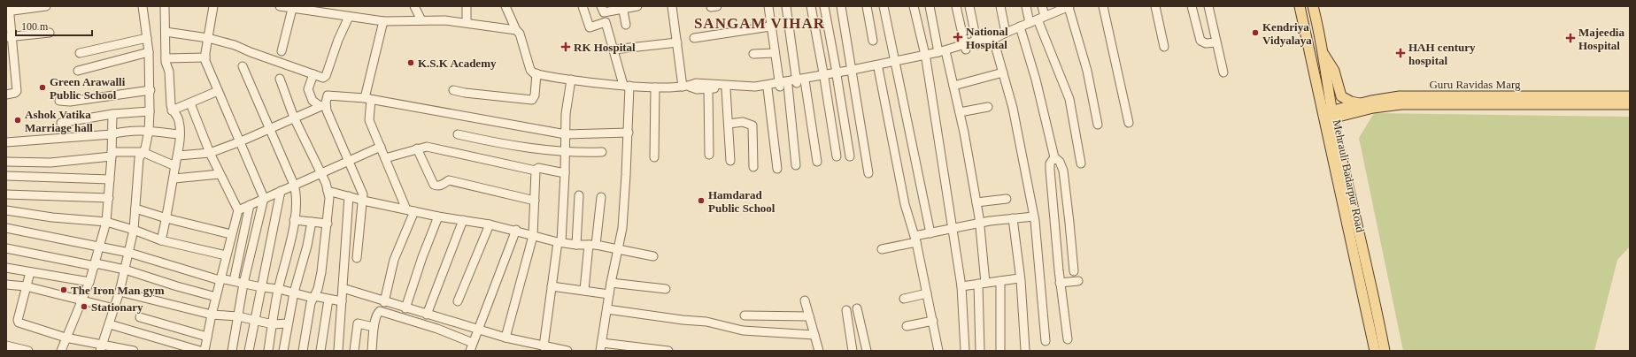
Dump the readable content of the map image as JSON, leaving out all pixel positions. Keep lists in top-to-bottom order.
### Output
{
  "streets": {
    "main road": ["Guru Ravidas Marg", "Mehrauli Badarpur Road"]
  },
  "crossings": [
    ["Guru Ravidas Marg", "Mehrauli Badarpur Road"]
  ],
  "districts": ["SANGAM VIHAR"],
  "places": {
    "other": [
      "Kendriya Vidyalaya",
      "K.S.K Academy",
      "Green Arawalli Public School",
      "Ashok Vatika Marriage hall",
      "Hamdarad Public School",
      "The Iron Man gym",
      "Stationary"
    ],
    "health": [
      "National Hospital",
      "Majeedia Hospital",
      "RK Hospital",
      "HAH century hospital"
    ]
  },
  "scale_bar": "100 m"
}
